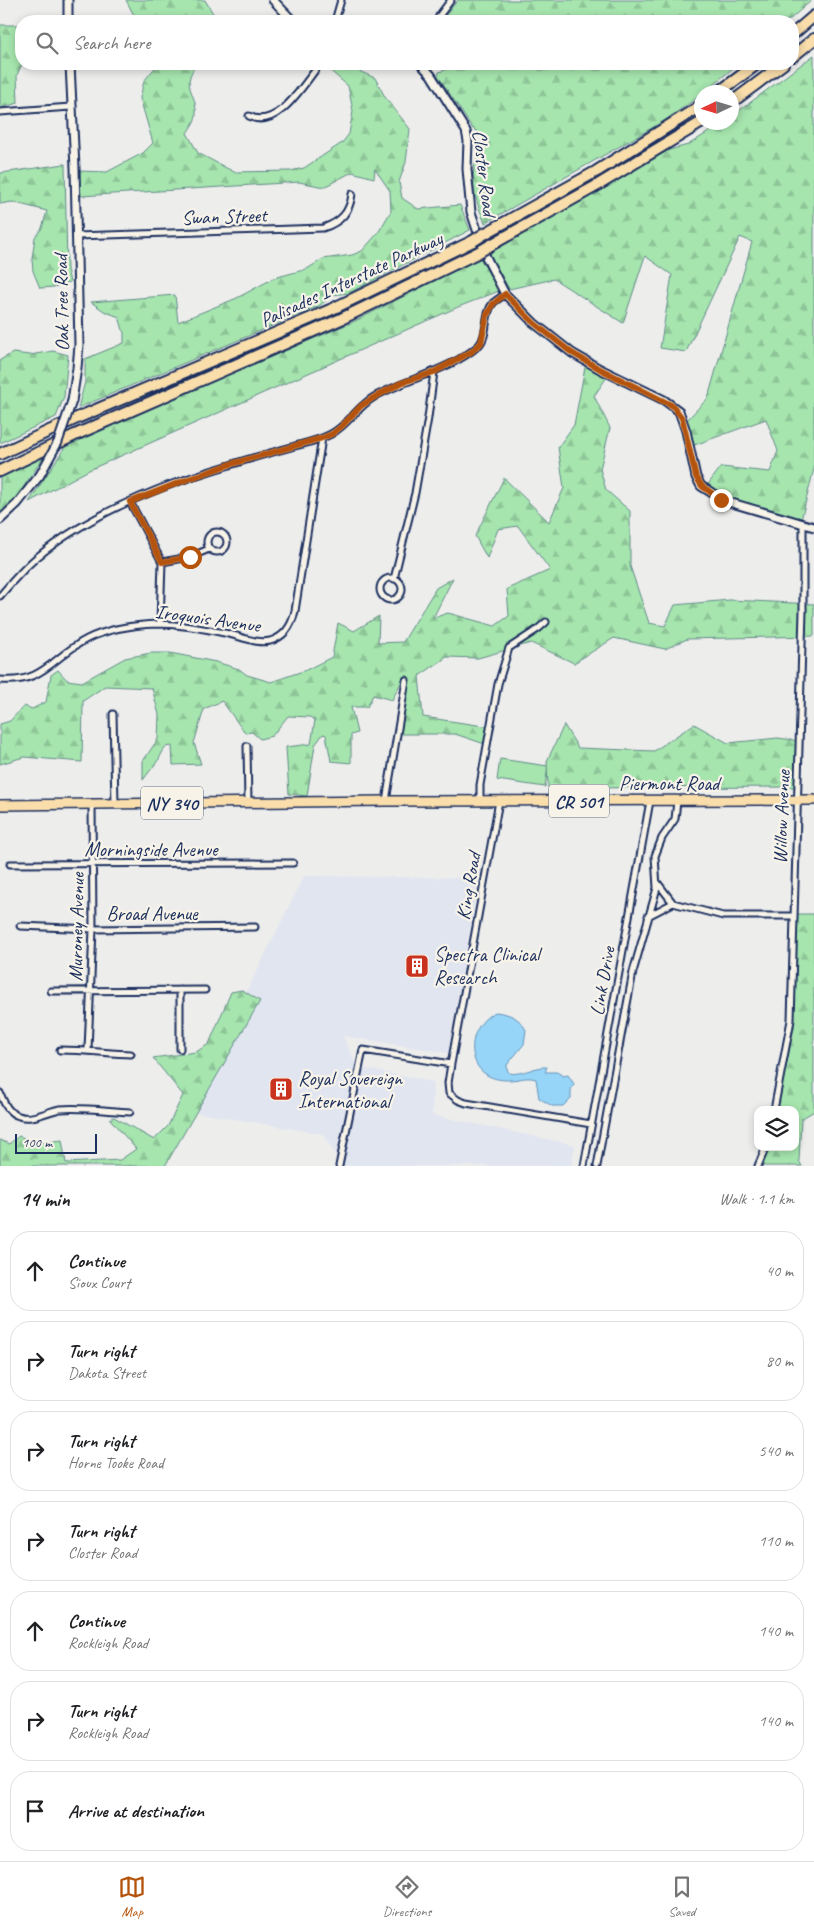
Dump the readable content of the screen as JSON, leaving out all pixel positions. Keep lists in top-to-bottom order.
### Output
{
  "streets": {
    "highway": ["Palisades Interstate Parkway"],
    "main road": ["Piermont Road", "CR 501", "NY 340"],
    "street": [
      "Closter Road",
      "Swan Street",
      "Oak Tree Road",
      "Iroquois Avenue",
      "Willow Avenue",
      "Morningside Avenue",
      "King Road",
      "Broad Avenue",
      "Muroney Avenue",
      "Link Drive"
    ]
  },
  "crossings": [
    ["Closter Road", "Willow Avenue"],
    ["Swan Street", "Oak Tree Road"],
    ["Piermont Road", "NY 340"],
    ["Piermont Road", "Willow Avenue"],
    ["Piermont Road", "King Road"],
    ["Piermont Road", "Link Drive"],
    ["NY 340", "Muroney Avenue"],
    ["Morningside Avenue", "Muroney Avenue"],
    ["King Road", "Link Drive"],
    ["Broad Avenue", "Muroney Avenue"]
  ],
  "places": {
    "building": ["Spectra Clinical Research", "Royal Sovereign International"]
  },
  "scale_bar": "100 m",
  "north": "left",
  "page": {
    "search": "Search here",
    "scale": "100 m",
    "heading": ["14 min", "Walk · 1.1 km"],
    "list": [
      ["Continue", "Sioux Court", "40 m"],
      ["Turn right", "Dakota Street", "80 m"],
      ["Turn right", "Horne Tooke Road", "540 m"],
      ["Turn right", "Closter Road", "110 m"],
      ["Continue", "Rockleigh Road", "140 m"],
      ["Turn right", "Rockleigh Road", "140 m"],
      "Arrive at destination"
    ],
    "nav": ["Map", "Directions", "Saved"]
  }
}
